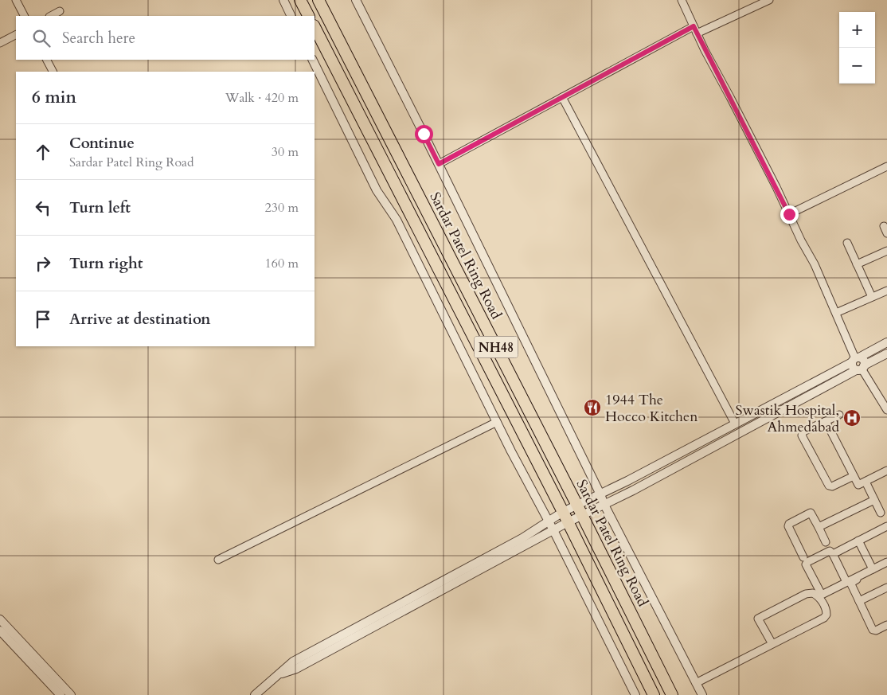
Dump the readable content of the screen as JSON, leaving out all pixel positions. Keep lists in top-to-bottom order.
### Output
{
  "streets": {
    "highway": ["Sardar Patel Ring Road", "NH48"]
  },
  "places": {
    "restaurant": ["1944 The Hocco Kitchen"],
    "hospital": ["Swastik Hospital, Ahmedabad"]
  },
  "page": {
    "map_buttons": ["+", "−"],
    "search": "Search here",
    "heading": ["6 min", "Walk · 420 m"],
    "list": [
      ["Continue", "Sardar Patel Ring Road", "30 m"],
      ["Turn left", "230 m"],
      ["Turn right", "160 m"],
      "Arrive at destination"
    ]
  }
}
